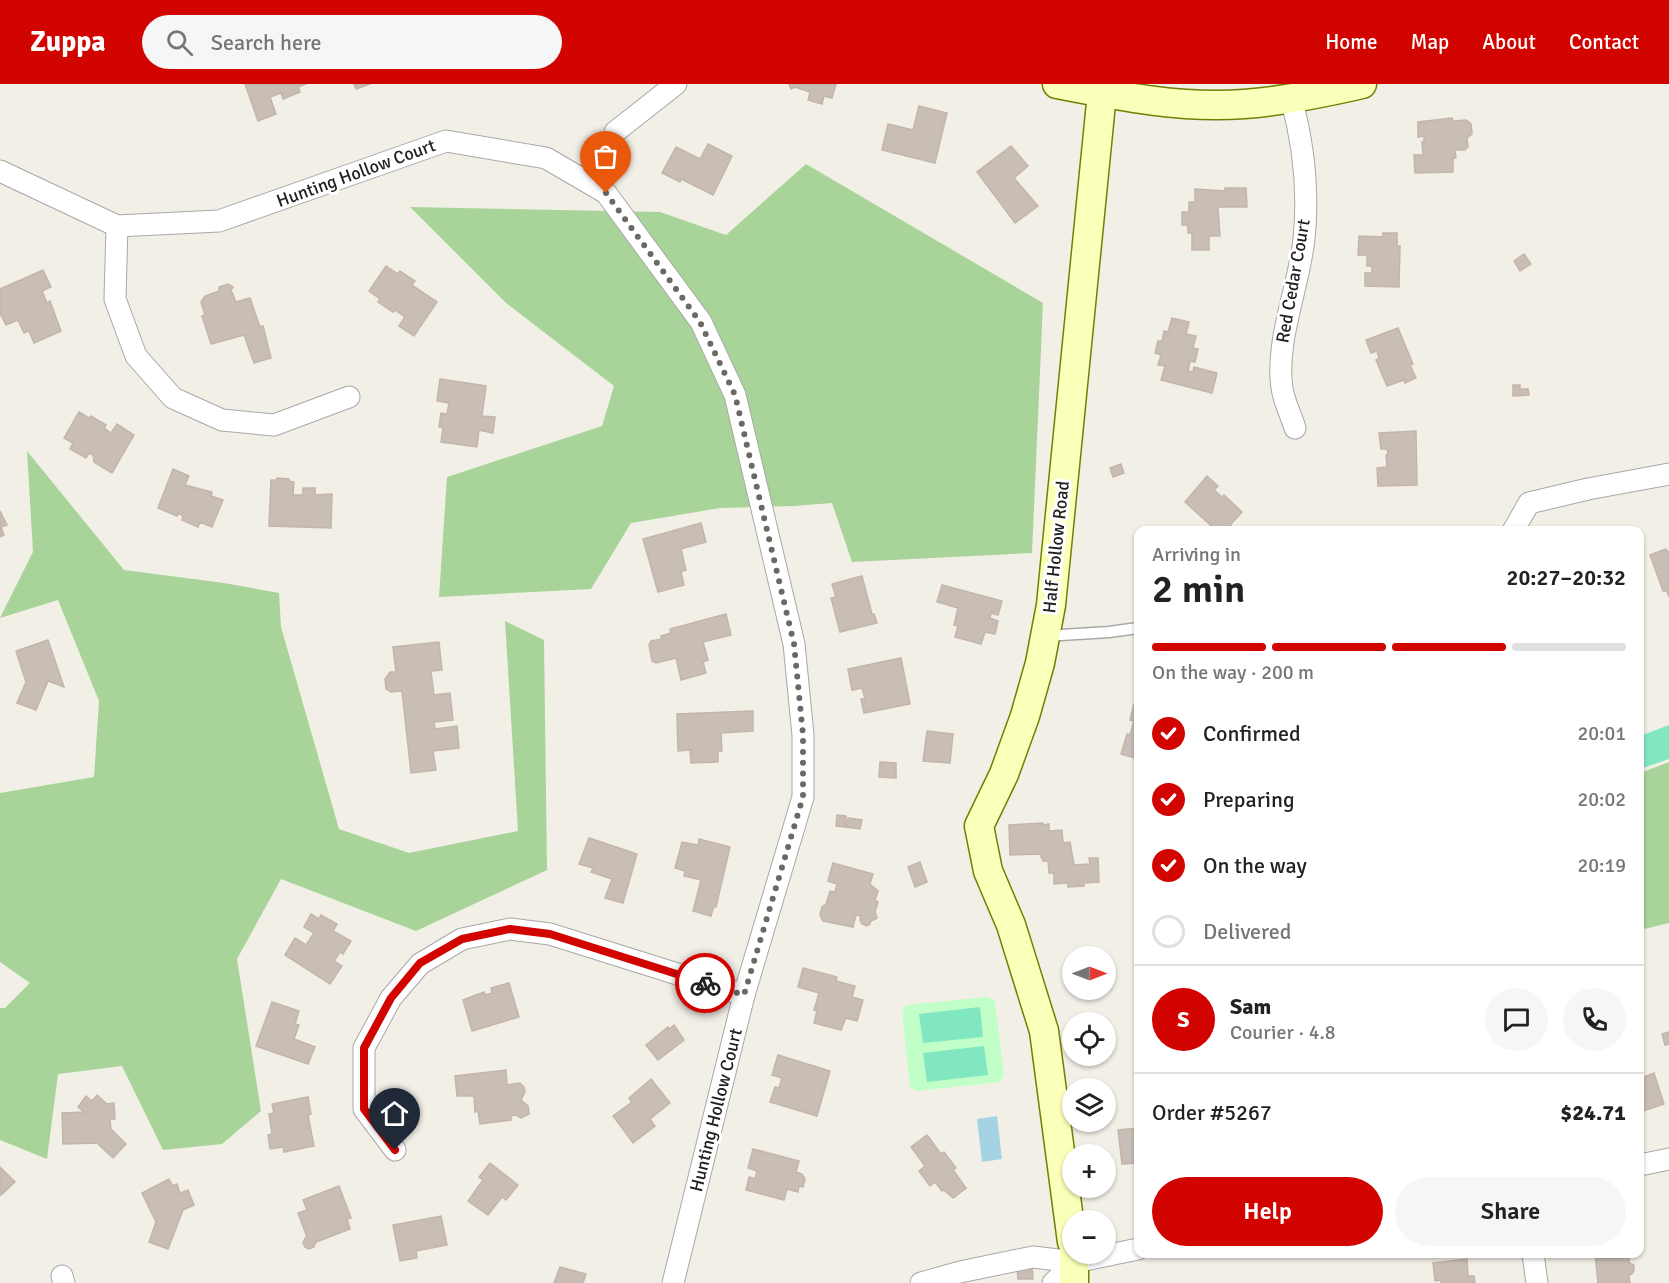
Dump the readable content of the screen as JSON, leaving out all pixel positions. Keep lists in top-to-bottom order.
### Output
{
  "streets": {
    "street": ["Hunting Hollow Court", "Red Cedar Court", "Half Hollow Road"]
  },
  "north": "right",
  "page": {
    "header": "Zuppa",
    "search": "Search here",
    "nav": [
      "Home",
      "Map",
      "About",
      "Contact"
    ],
    "heading": ["2 min", "Arriving in", "20:27–20:32"],
    "panel": [
      "Sam",
      "Courier · 4.8",
      "Order #5267",
      "$24.71"
    ],
    "bar": "On the way · 200 m",
    "list": [
      ["Confirmed", "20:01"],
      ["Preparing", "20:02"],
      ["On the way", "20:19"],
      "Delivered"
    ],
    "map_buttons": ["+", "−"],
    "round": "S",
    "buttons": ["Help", "Share"]
  }
}
